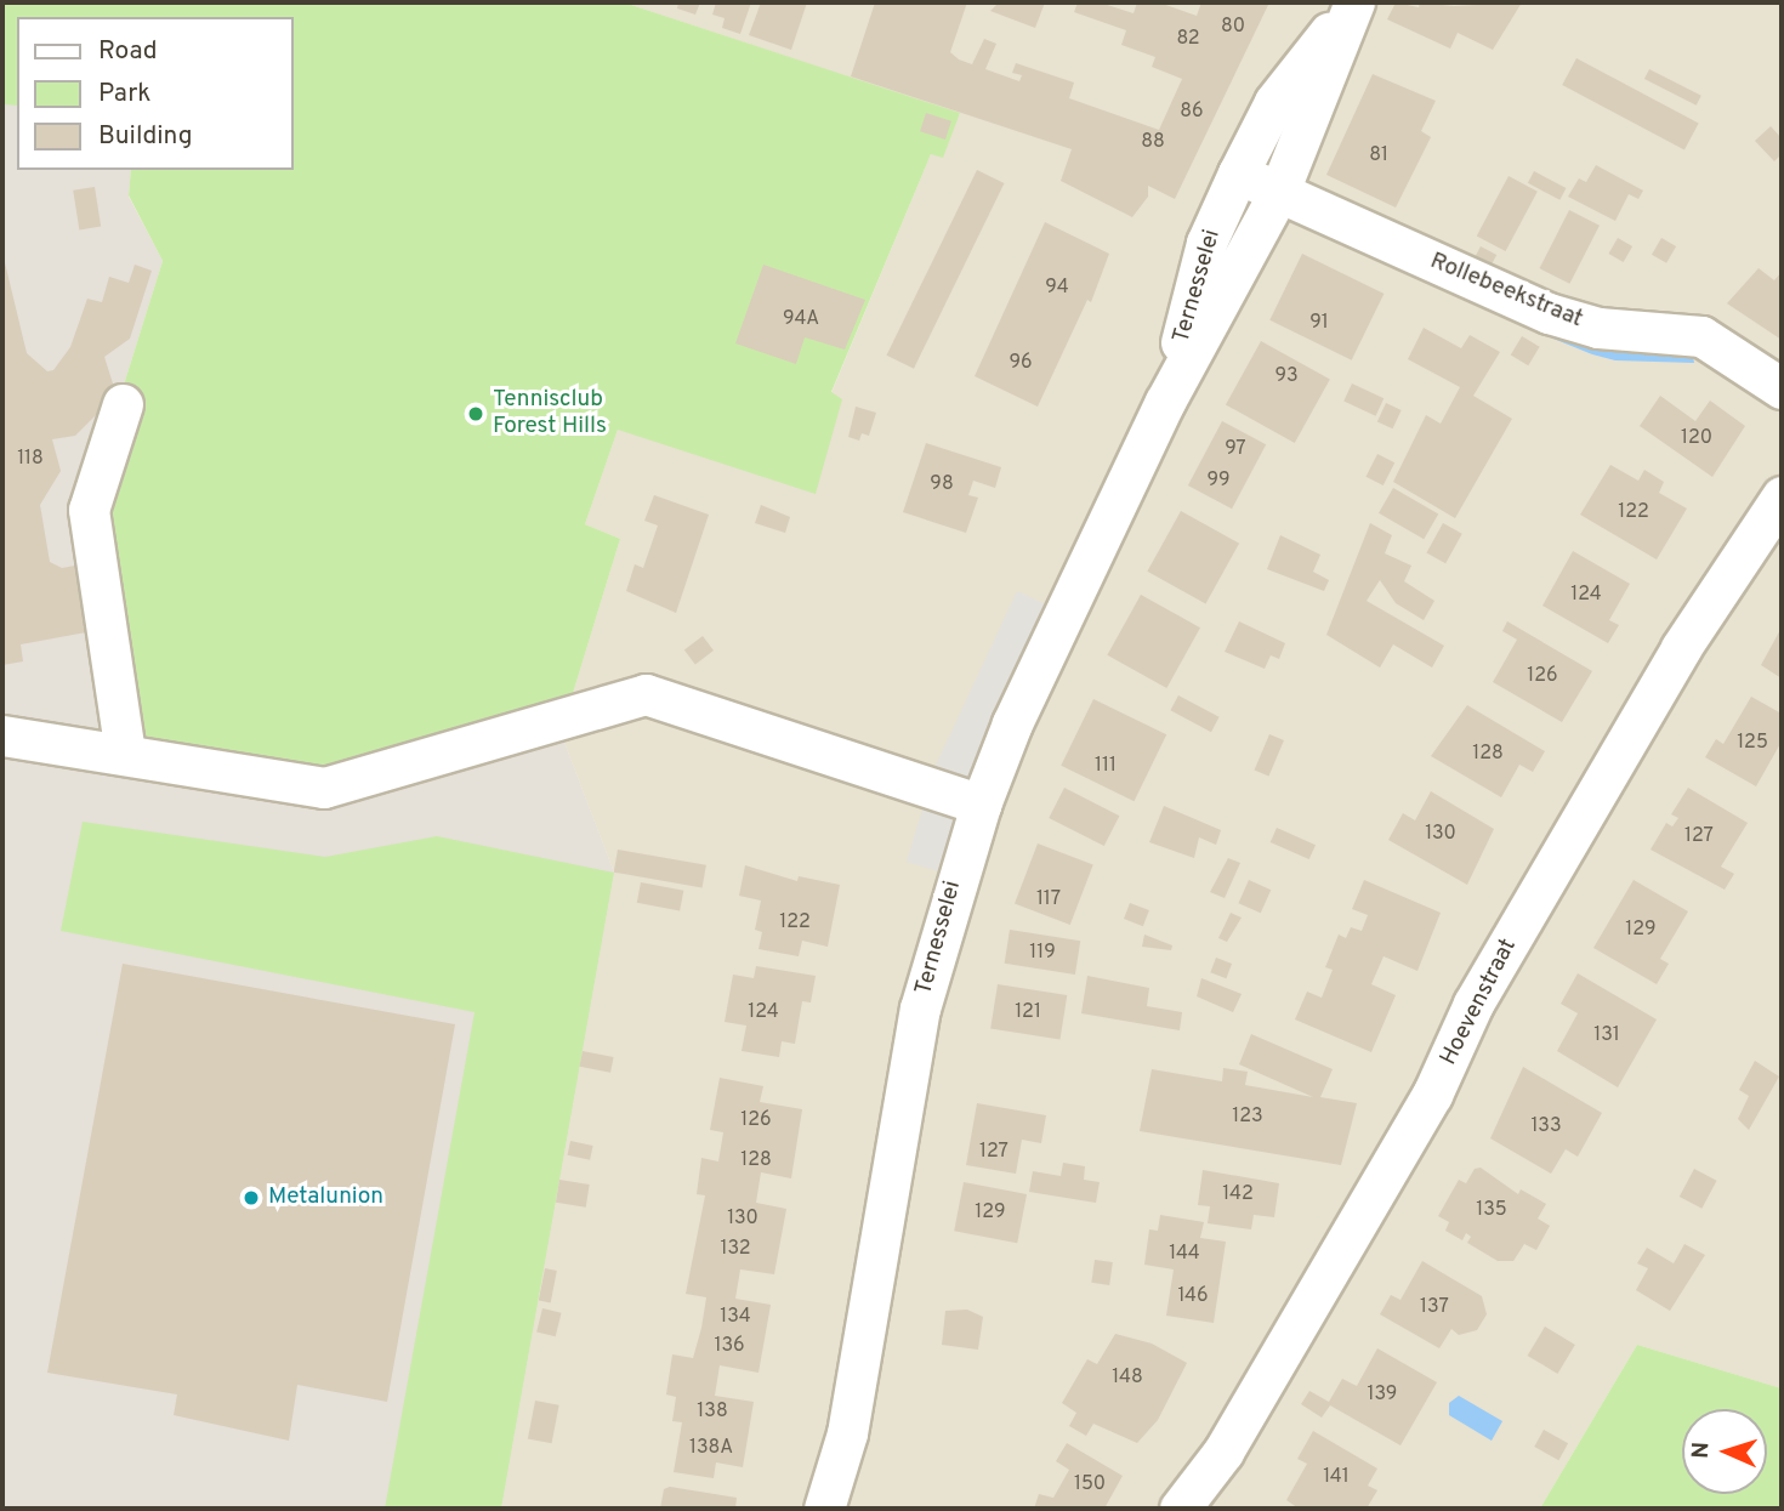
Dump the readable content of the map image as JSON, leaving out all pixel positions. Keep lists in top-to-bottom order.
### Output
{
  "streets": {
    "street": ["Ternesselei", "Rollebeekstraat", "Hoevenstraat"]
  },
  "crossings": [
    ["Ternesselei", "Rollebeekstraat"]
  ],
  "places": ["Tennisclub Forest Hills", "Metalunion"],
  "house_numbers": [
    "80",
    "82",
    "86",
    "88",
    "81",
    "94",
    "94A",
    "91",
    "96",
    "93",
    "120",
    "97",
    "118",
    "99",
    "98",
    "122",
    "124",
    "126",
    "125",
    "128",
    "111",
    "130",
    "127",
    "117",
    "122",
    "129",
    "119",
    "124",
    "121",
    "131",
    "123",
    "126",
    "133",
    "127",
    "128",
    "142",
    "135",
    "129",
    "130",
    "132",
    "144",
    "146",
    "137",
    "134",
    "136",
    "148",
    "139",
    "138",
    "138A",
    "141",
    "150"
  ],
  "legend": ["Road", "Park", "Building"],
  "north": "left"
}
